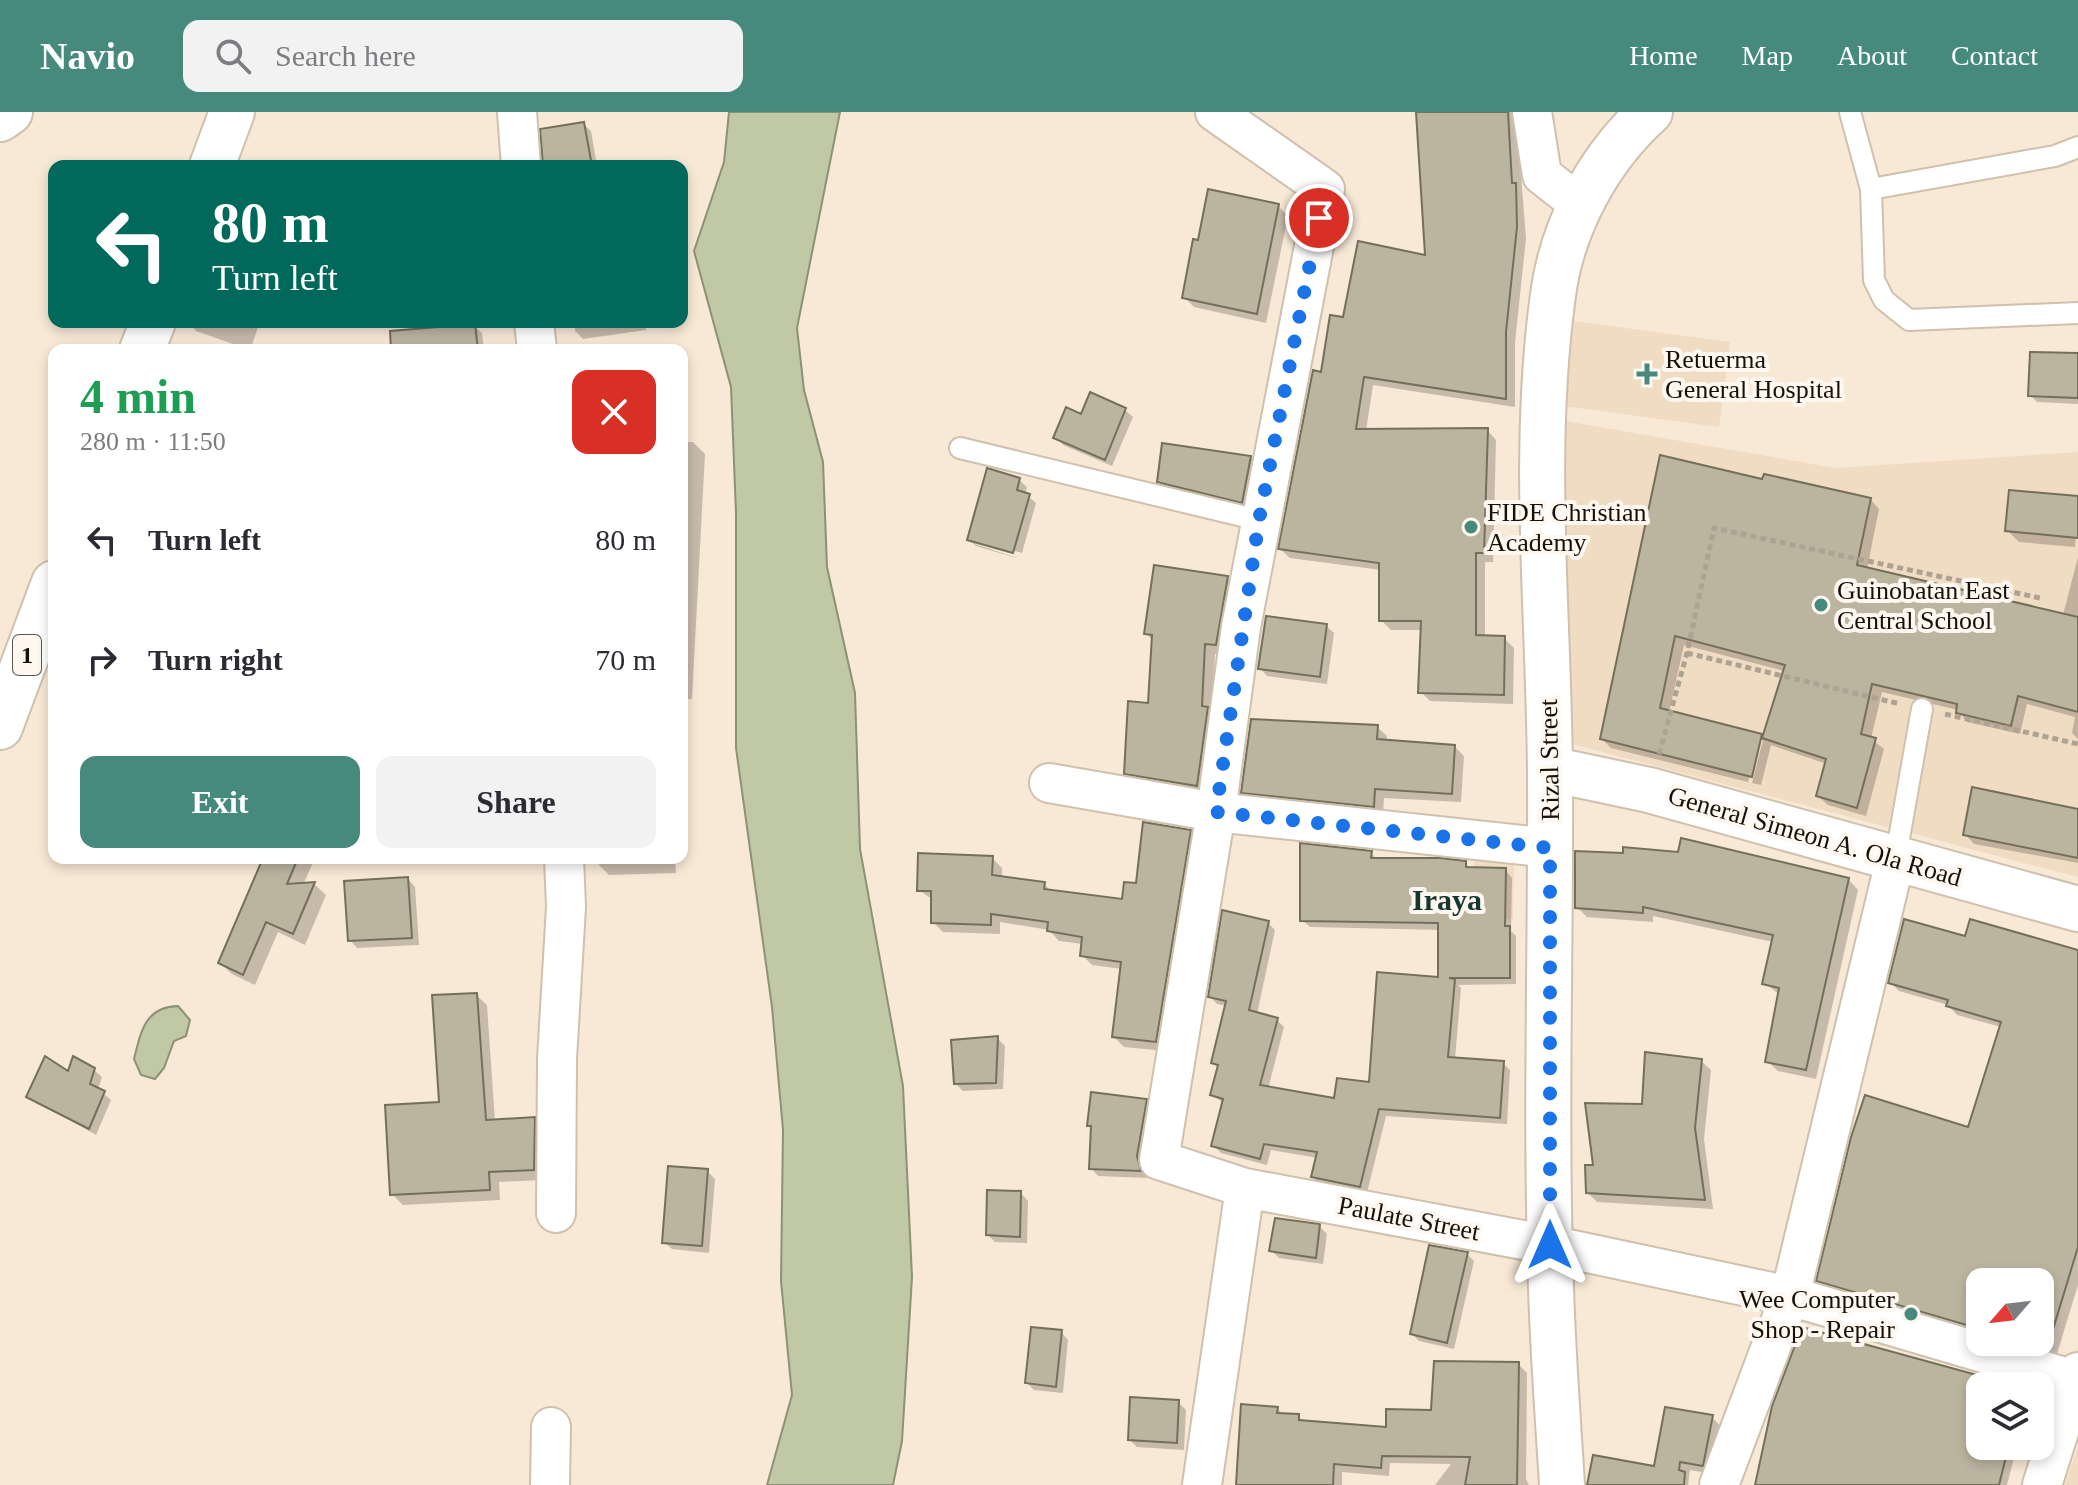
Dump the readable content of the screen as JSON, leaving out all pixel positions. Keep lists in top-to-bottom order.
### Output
{
  "streets": {
    "main road": ["1", "Rizal Street", "General Simeon A. Ola Road"],
    "street": ["Paulate Street"]
  },
  "crossings": [
    ["Rizal Street", "General Simeon A. Ola Road"],
    ["Rizal Street", "Paulate Street"]
  ],
  "districts": ["Iraya"],
  "places": {
    "health": ["Retuerma General Hospital"],
    "other": ["FIDE Christian Academy", "Guinobatan East Central School", "Wee Computer Shop - Repair"]
  },
  "north": "bottom left",
  "page": {
    "header": "Navio",
    "search": "Search here",
    "nav": [
      "Home",
      "Map",
      "About",
      "Contact"
    ],
    "turn": ["80 m", "Turn left"],
    "heading": ["4 min", "280 m · 11:50"],
    "list": [
      {
        "name": "Turn left",
        "value": "80 m"
      },
      {
        "name": "Turn right",
        "value": "70 m"
      }
    ],
    "buttons": ["Exit", "Share"]
  }
}
